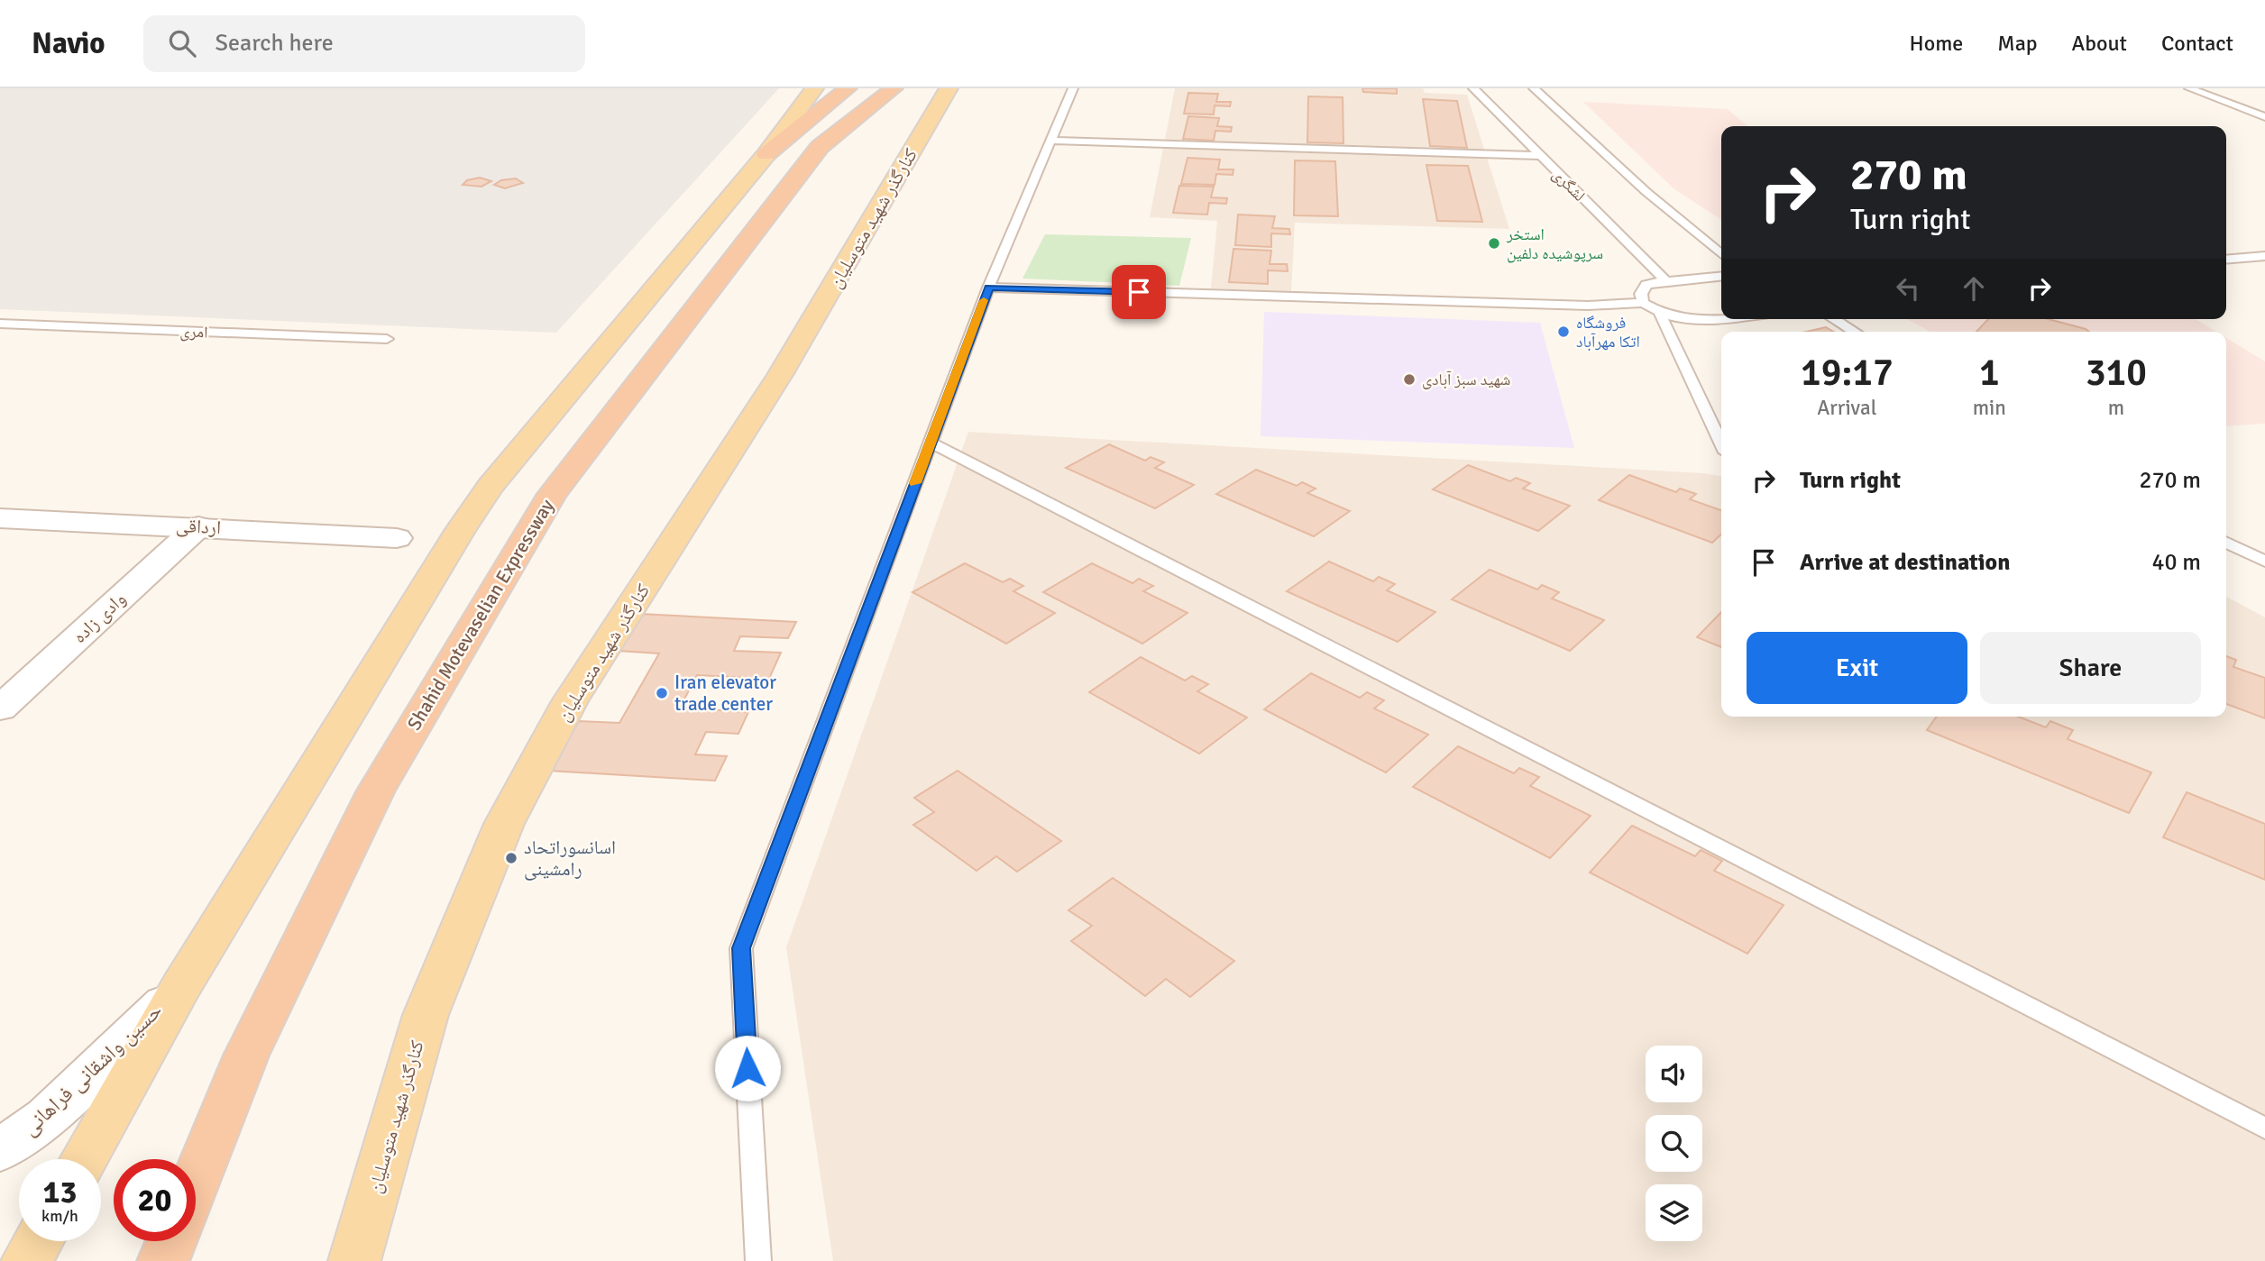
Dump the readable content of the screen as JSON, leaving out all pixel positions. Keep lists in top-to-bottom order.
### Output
{
  "streets": {
    "highway": ["Shahid Motevaselian Expressway"],
    "main road": ["کنارگذر شهید متوسلیان"],
    "street": ["ارداقی", "وادی زاده", "حسین واشقانی فراهانی"],
    "lane": ["لشگری", "امری"]
  },
  "crossings": [
    ["ارداقی", "وادی زاده"]
  ],
  "places": [
    "استخر سرپوشیده دلفین",
    "فروشگاه اتکا مهرآباد",
    "شهید سبز آبادی",
    "Iran elevator trade center",
    "اسانسوراتحاد رامشینی"
  ],
  "page": {
    "header": "Navio",
    "search": "Search here",
    "nav": [
      "Home",
      "Map",
      "About",
      "Contact"
    ],
    "turn": ["270 m", "Turn right"],
    "eta": [
      "19:17",
      "Arrival",
      "1",
      "min",
      "310",
      "m"
    ],
    "list": [
      {
        "name": "Turn right",
        "value": "270 m"
      },
      {
        "name": "Arrive at destination",
        "value": "40 m"
      }
    ],
    "buttons": ["Exit", "Share"],
    "speed": "13 km/h",
    "limit": "20"
  }
}
